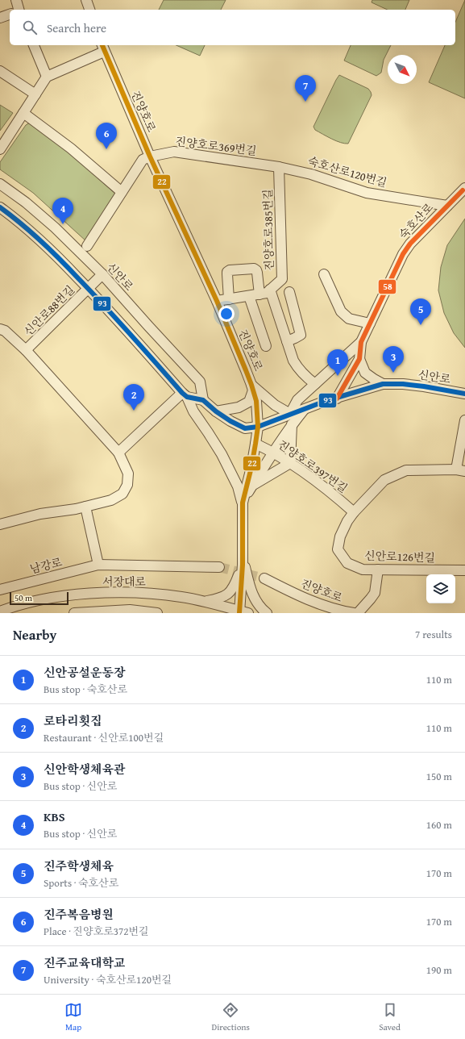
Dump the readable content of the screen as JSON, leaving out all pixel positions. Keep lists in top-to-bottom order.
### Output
{
  "streets": {
    "street": [
      "진양호로",
      "진양호로369번길",
      "숙호산로120번길",
      "숙호산로",
      "진양호로385번길",
      "신안로",
      "신안로88번길",
      "진양호로397번길",
      "신안로126번길",
      "남강로",
      "서장대로"
    ]
  },
  "crossings": [
    ["진양호로", "진양호로369번길"],
    ["진양호로", "진양호로385번길"],
    ["진양호로", "신안로"],
    ["진양호로", "진양호로397번길"],
    ["진양호로", "서장대로"],
    ["진양호로369번길", "숙호산로120번길"],
    ["진양호로369번길", "진양호로385번길"],
    ["숙호산로120번길", "숙호산로"],
    ["숙호산로120번길", "진양호로385번길"],
    ["숙호산로", "신안로"],
    ["신안로", "신안로88번길"],
    ["진양호로397번길", "신안로126번길"]
  ],
  "lines": ["transit line 22", "transit line 58", "transit line 93"],
  "scale_bar": "50 m",
  "north": "bottom right",
  "page": {
    "search": "Search here",
    "pins": [
      "7",
      "6",
      "4",
      "5",
      "3",
      "1",
      "2"
    ],
    "scale": "50 m",
    "heading": ["Nearby", "7 results"],
    "list": [
      {
        "mark": "1",
        "name": "신안공설운동장",
        "note": "Bus stop · 숙호산로",
        "value": "110 m"
      },
      {
        "mark": "2",
        "name": "로타리횟집",
        "note": "Restaurant · 신안로100번길",
        "value": "110 m"
      },
      {
        "mark": "3",
        "name": "신안학생체육관",
        "note": "Bus stop · 신안로",
        "value": "150 m"
      },
      {
        "mark": "4",
        "name": "KBS",
        "note": "Bus stop · 신안로",
        "value": "160 m"
      },
      {
        "mark": "5",
        "name": "진주학생체육",
        "note": "Sports · 숙호산로",
        "value": "170 m"
      },
      {
        "mark": "6",
        "name": "진주복음병원",
        "note": "Place · 진양호로372번길",
        "value": "170 m"
      },
      {
        "mark": "7",
        "name": "진주교육대학교",
        "note": "University · 숙호산로120번길",
        "value": "190 m"
      }
    ],
    "nav": ["Map", "Directions", "Saved"]
  }
}
